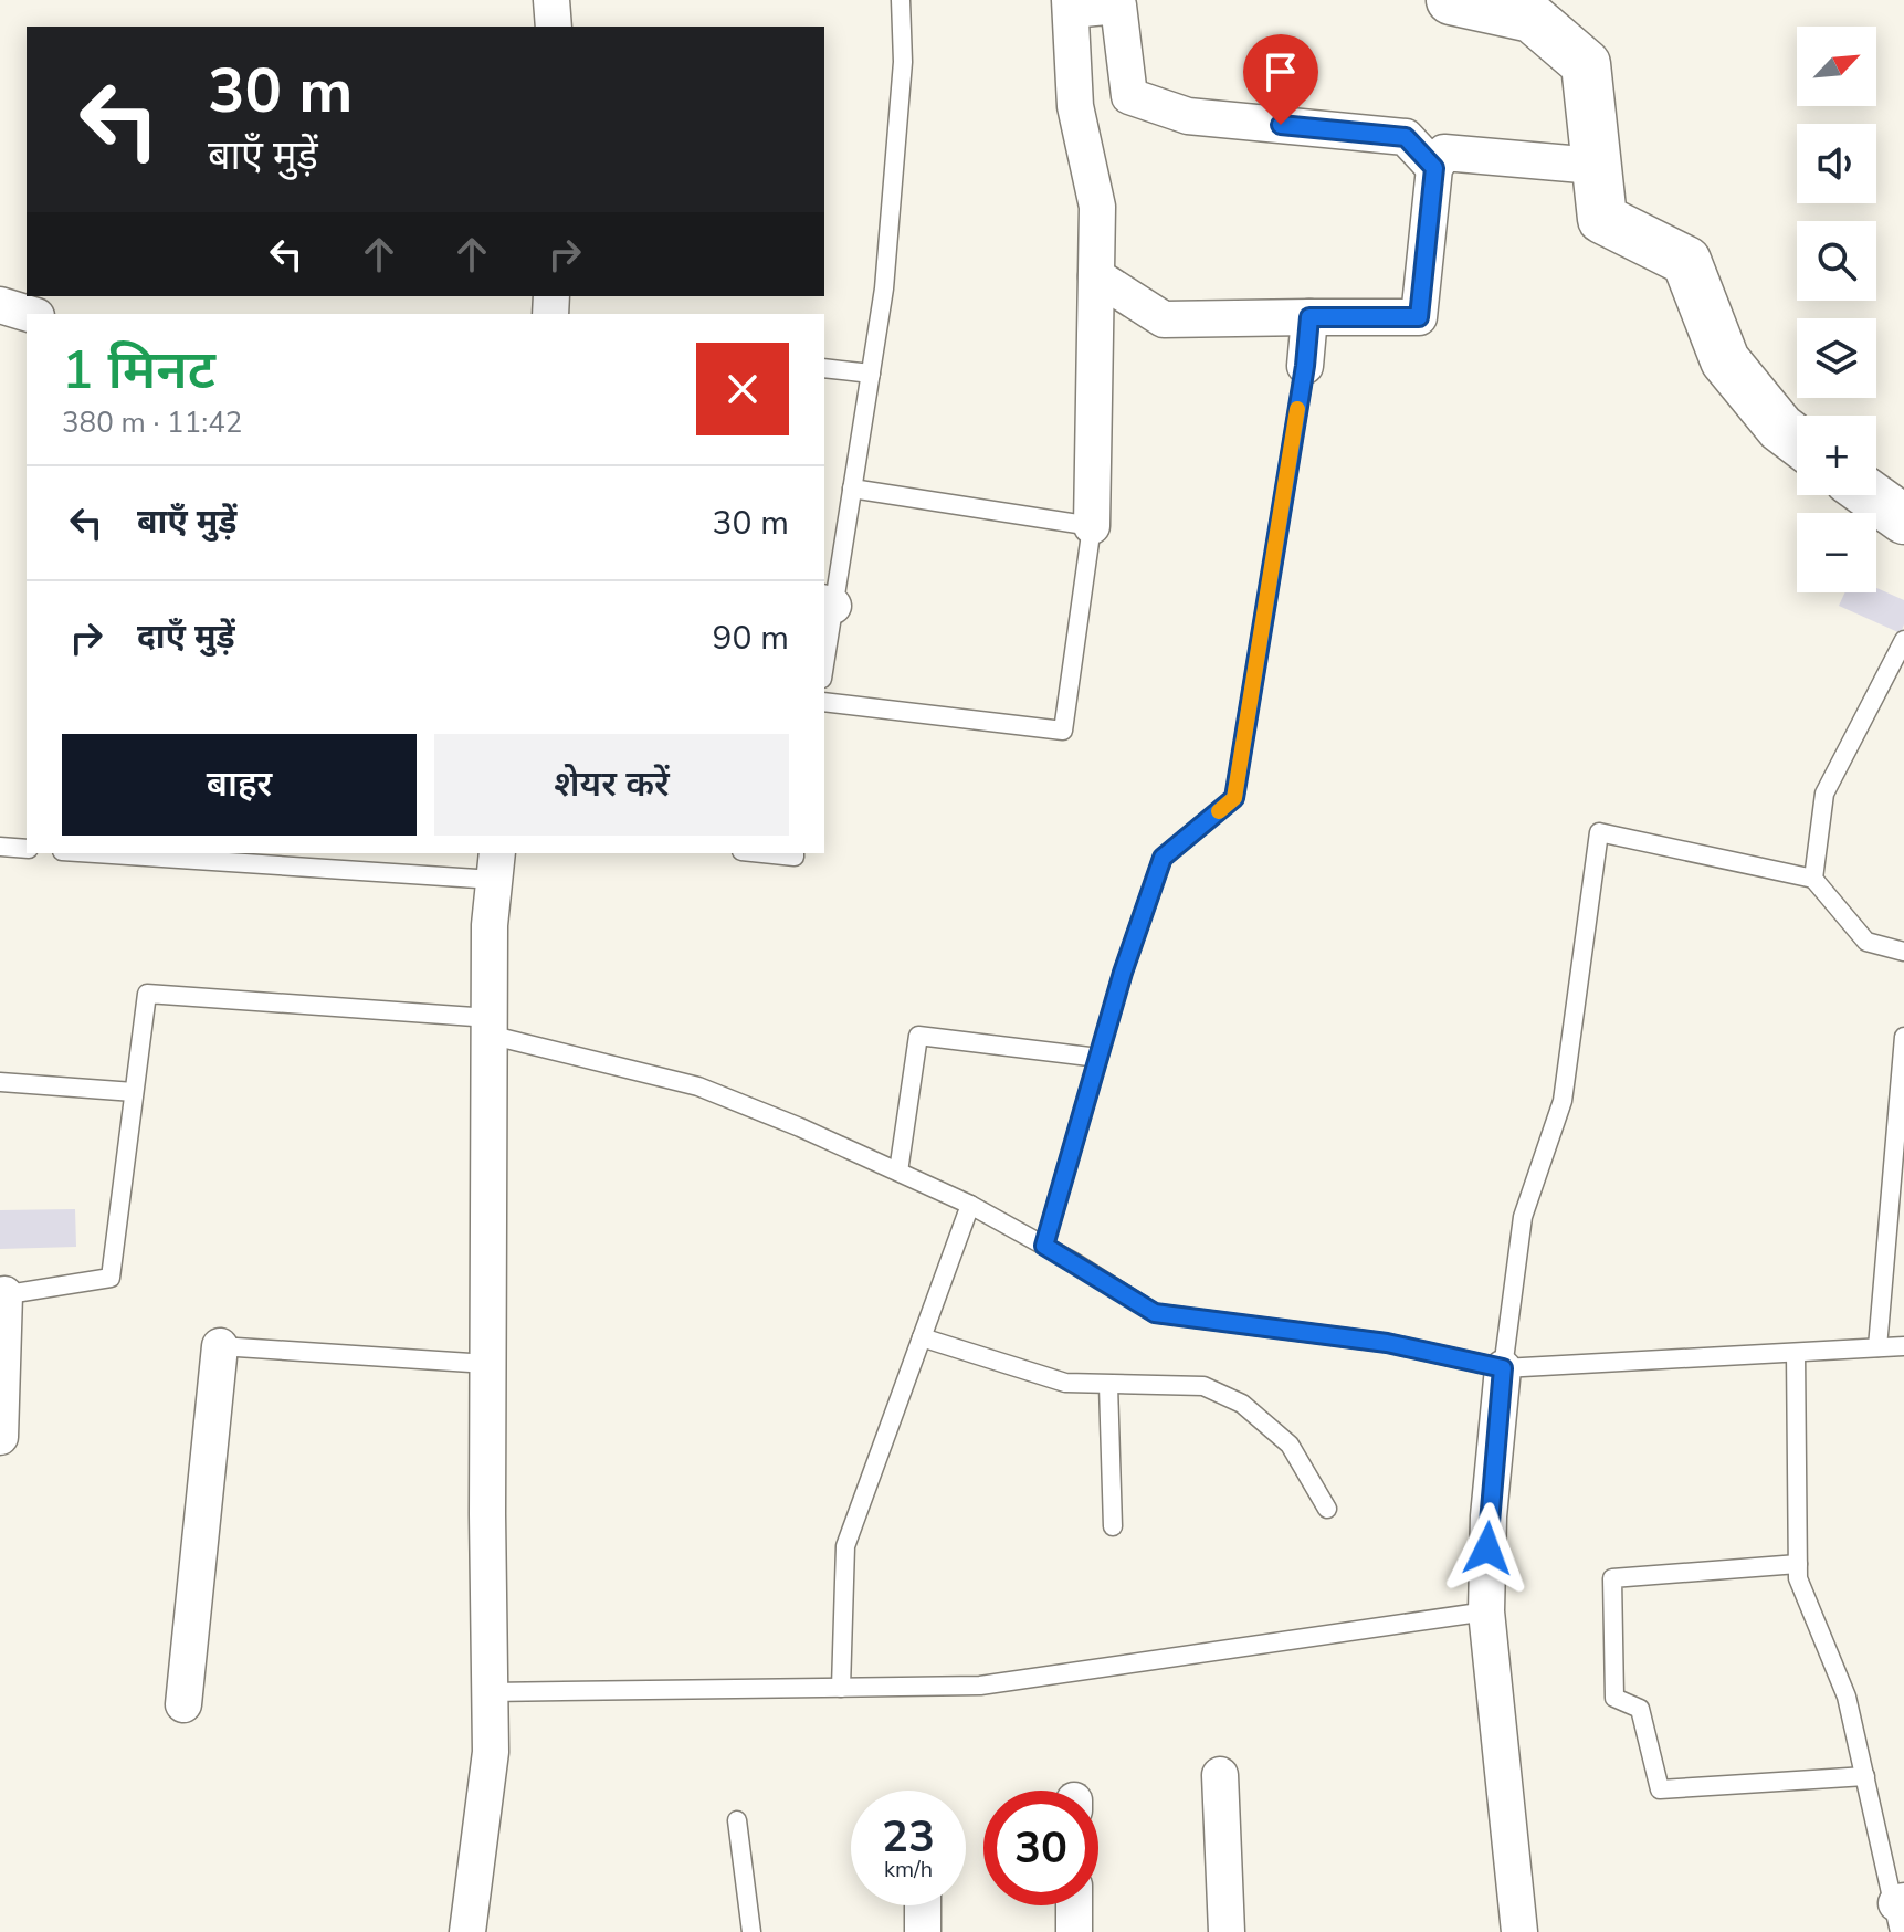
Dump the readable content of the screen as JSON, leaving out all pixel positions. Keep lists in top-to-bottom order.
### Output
{
  "north": "top right",
  "page": {
    "map_buttons": ["+", "−"],
    "turn": ["30 m", "बाएँ मुड़ें"],
    "heading": ["1 मिनट", "380 m · 11:42"],
    "list": [
      {
        "name": "बाएँ मुड़ें",
        "value": "30 m"
      },
      {
        "name": "दाएँ मुड़ें",
        "value": "90 m"
      }
    ],
    "buttons": ["बाहर", "शेयर करें"],
    "speed": "23 km/h",
    "limit": "30"
  }
}
